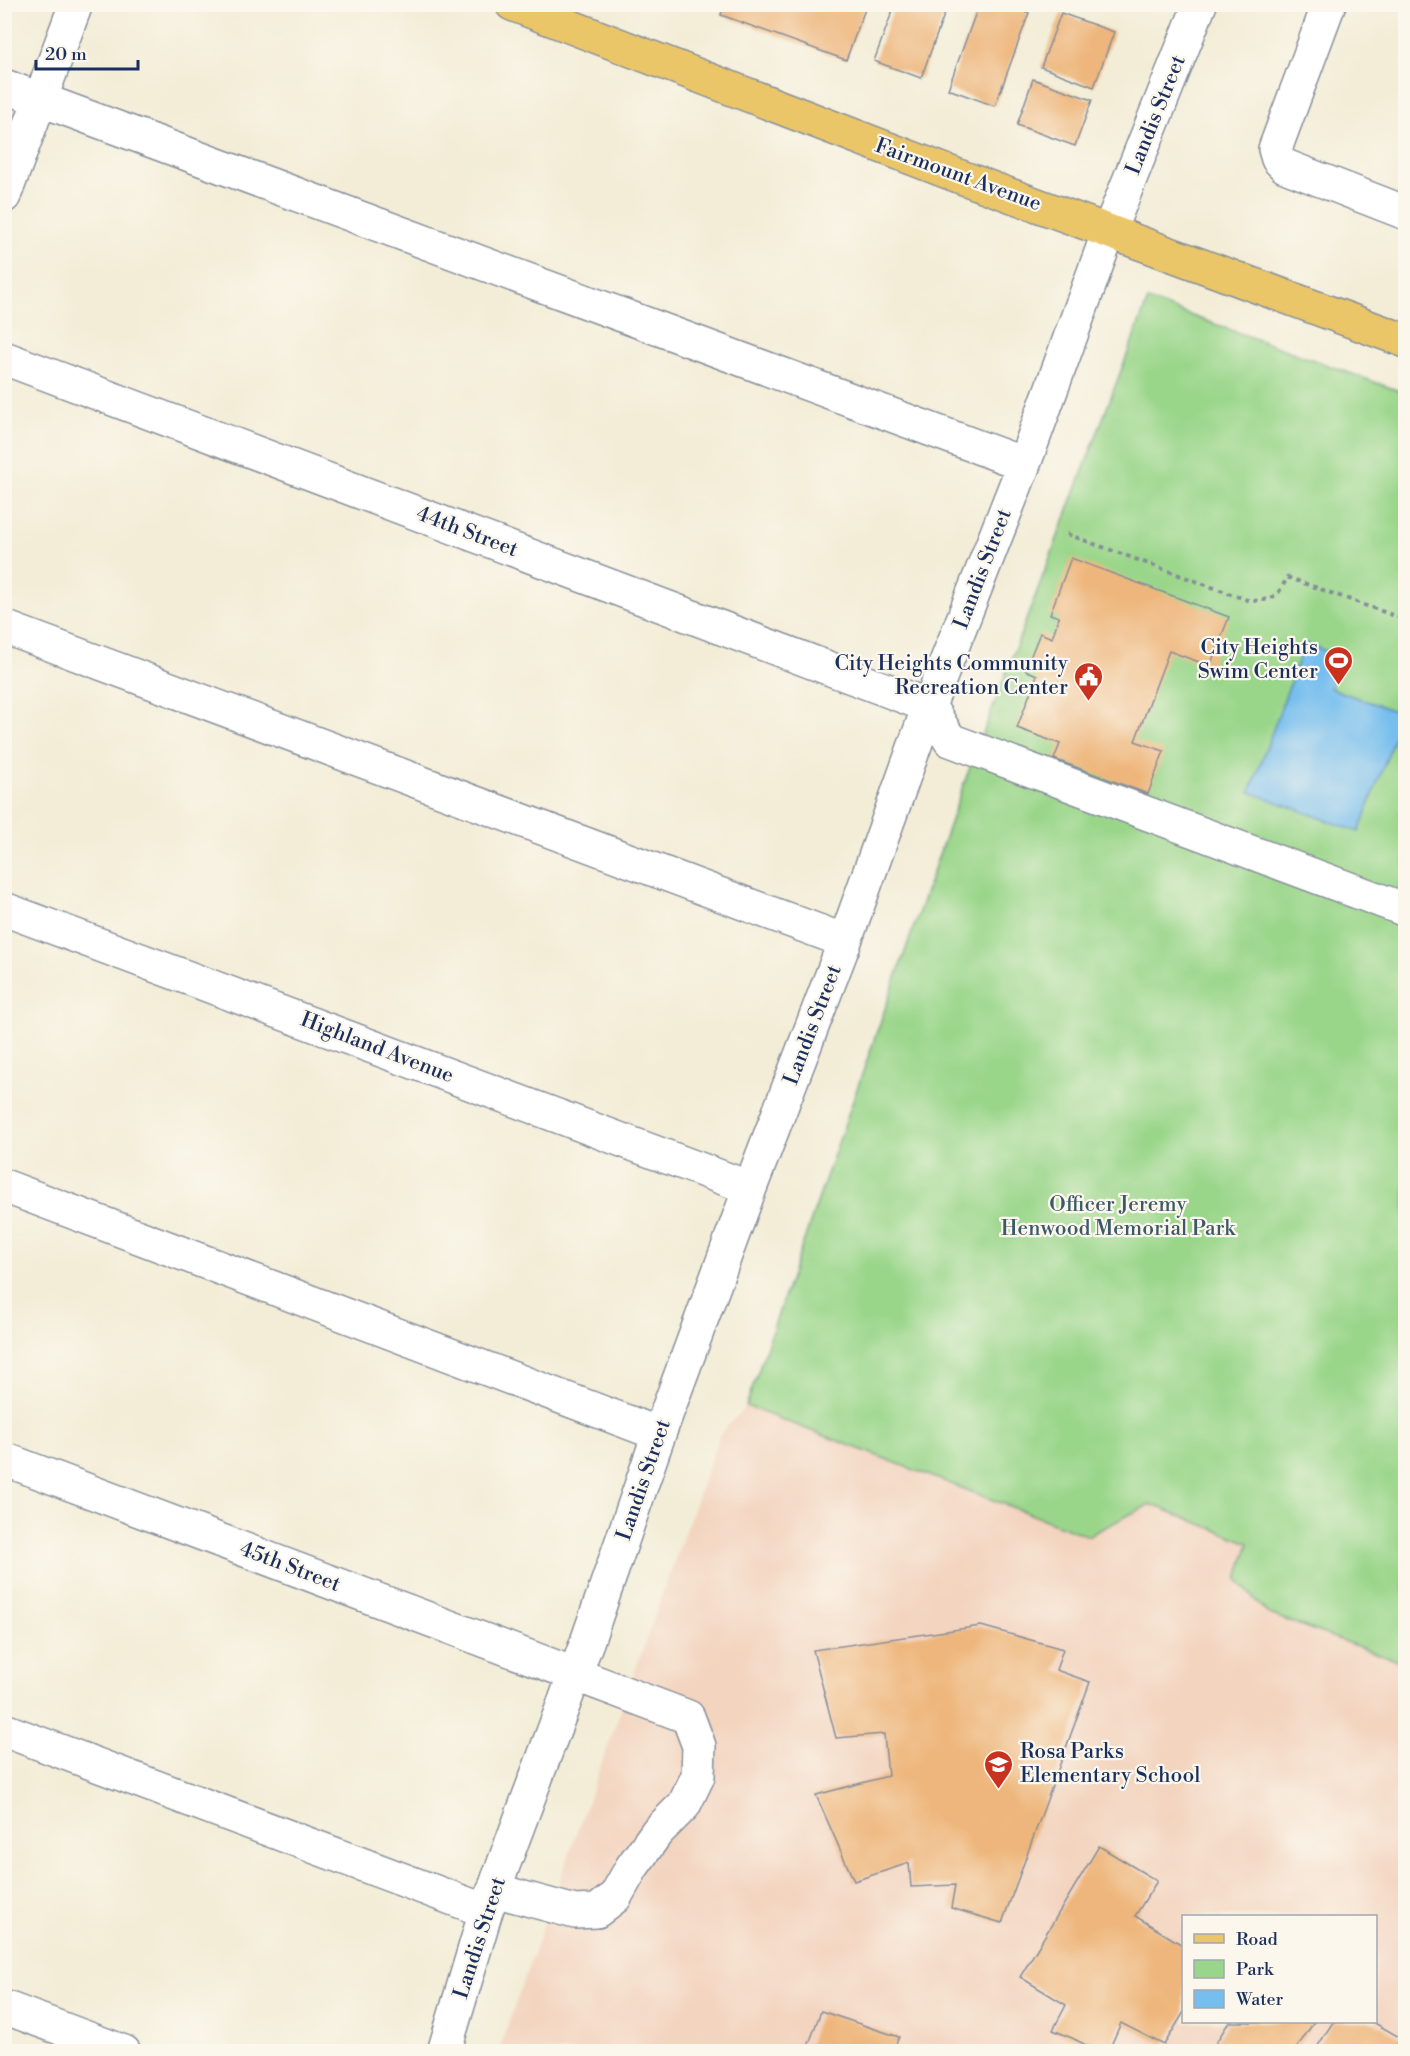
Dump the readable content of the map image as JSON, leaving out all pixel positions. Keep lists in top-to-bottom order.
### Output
{
  "streets": {
    "main road": ["Fairmount Avenue"],
    "street": [
      "Landis Street",
      "44th Street",
      "Highland Avenue",
      "45th Street"
    ]
  },
  "crossings": [
    ["Landis Street", "Fairmount Avenue"],
    ["Landis Street", "44th Street"],
    ["Landis Street", "Highland Avenue"],
    ["Landis Street", "45th Street"]
  ],
  "parks": ["Officer Jeremy Henwood Memorial Park"],
  "places": {
    "sports": ["City Heights Swim Center"],
    "public building": ["City Heights Community Recreation Center"],
    "school or university": ["Rosa Parks Elementary School"]
  },
  "legend": ["Road", "Park", "Water"],
  "scale_bar": "20 m"
}
